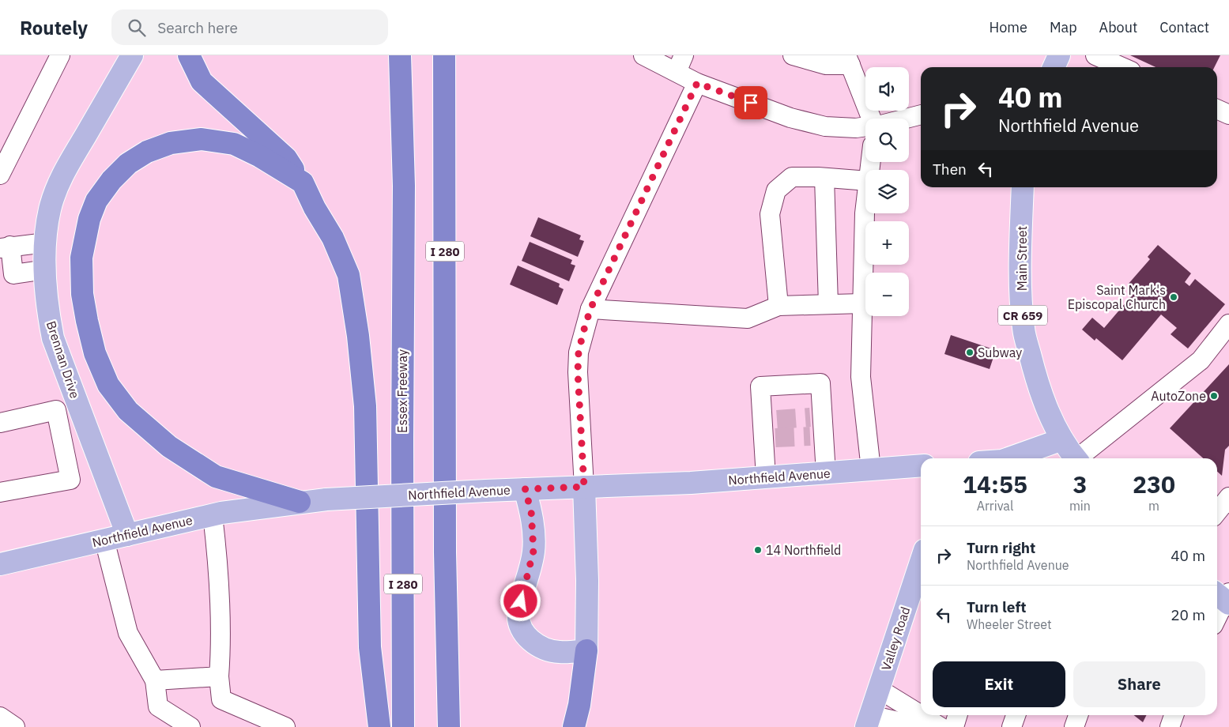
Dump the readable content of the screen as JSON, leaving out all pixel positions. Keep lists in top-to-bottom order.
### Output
{
  "streets": {
    "highway": ["I 280", "Essex Freeway"],
    "main road": [
      "Main Street",
      "CR 659",
      "Brennan Drive",
      "Northfield Avenue",
      "Valley Road"
    ]
  },
  "crossings": [
    ["Brennan Drive", "Northfield Avenue"]
  ],
  "places": [
    "Saint Mark's Episcopal Church",
    "Subway",
    "AutoZone",
    "14 Northfield"
  ],
  "page": {
    "header": "Routely",
    "search": "Search here",
    "nav": [
      "Home",
      "Map",
      "About",
      "Contact"
    ],
    "map_buttons": ["+", "−"],
    "turn": ["40 m", "Northfield Avenue"],
    "then": "Then",
    "eta": [
      "14:55",
      "Arrival",
      "3",
      "min",
      "230",
      "m"
    ],
    "list": [
      {
        "name": "Turn right",
        "note": "Northfield Avenue",
        "value": "40 m"
      },
      {
        "name": "Turn left",
        "note": "Wheeler Street",
        "value": "20 m"
      }
    ],
    "buttons": ["Exit", "Share"]
  }
}
